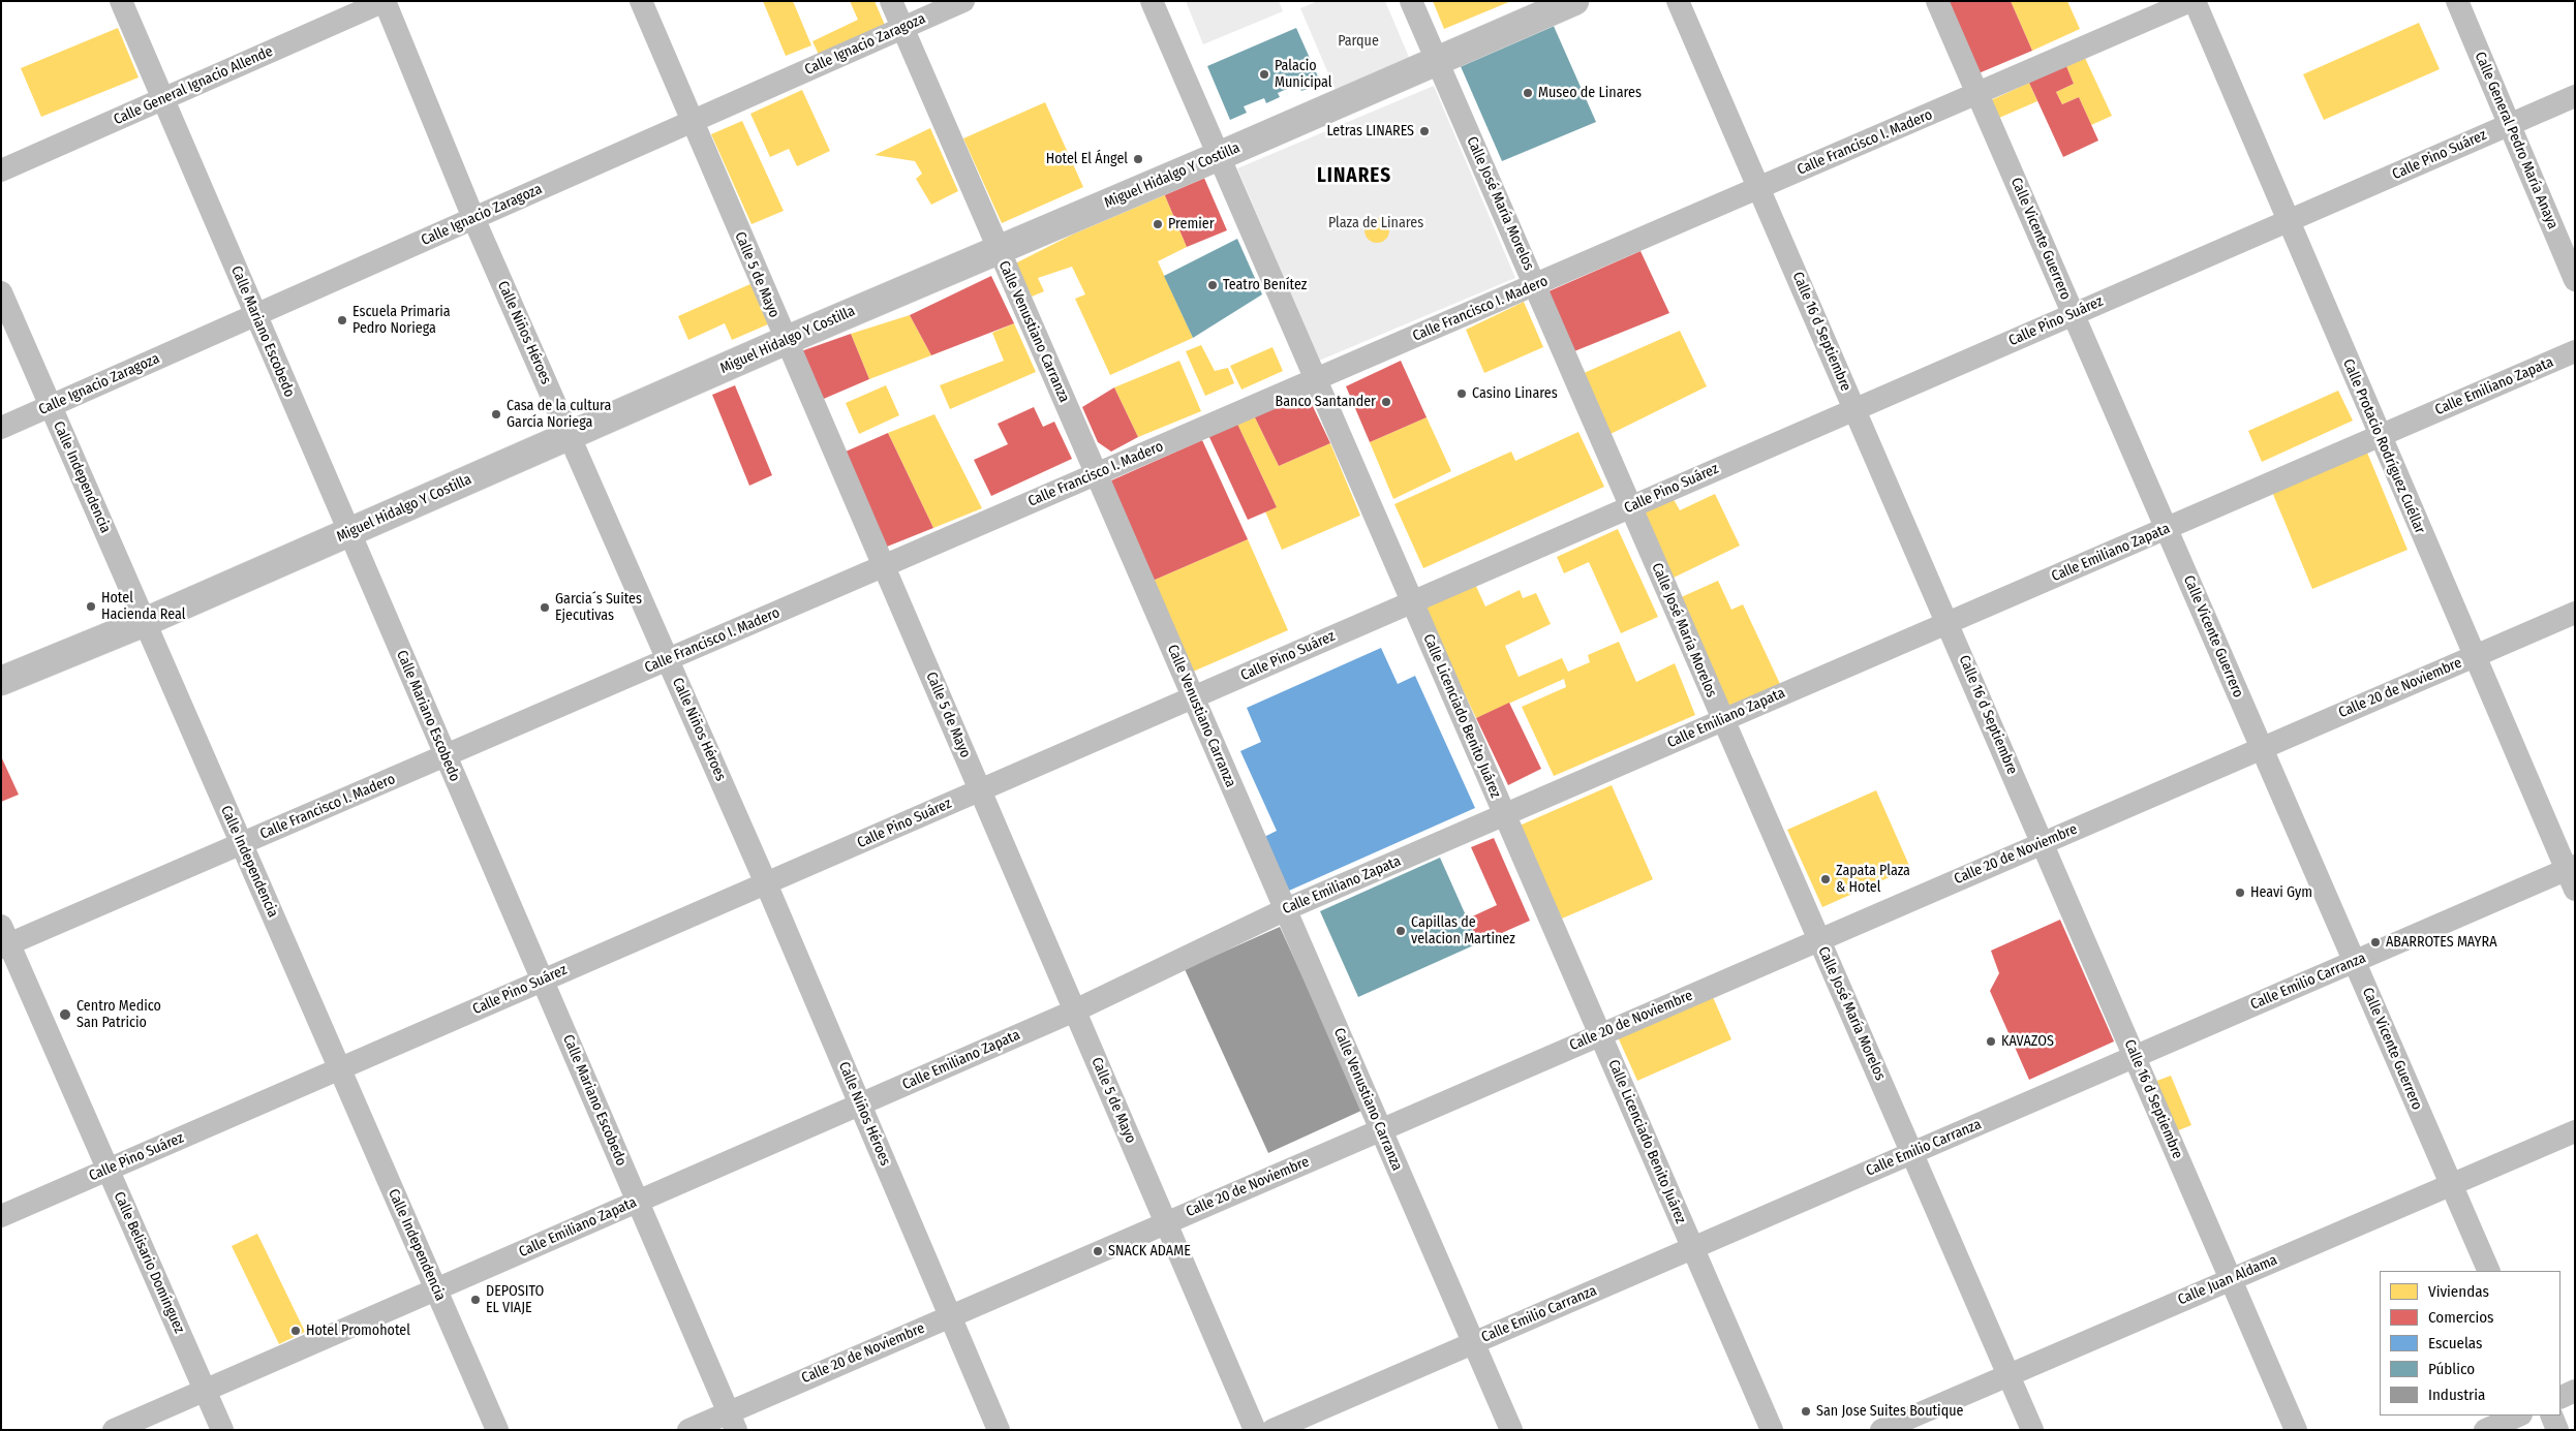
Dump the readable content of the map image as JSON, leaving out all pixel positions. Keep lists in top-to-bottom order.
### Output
{
  "streets": {
    "main road": ["Miguel Hidalgo Y Costilla"],
    "street": [
      "Calle Ignacio Zaragoza",
      "Calle General Ignacio Allende",
      "Calle General Pedro María Anaya",
      "Calle Francisco I. Madero",
      "Calle Pino Suárez",
      "Calle José María Morelos",
      "Calle Vicente Guerrero",
      "Calle 5 de Mayo",
      "Calle Mariano Escobedo",
      "Calle Venustiano Carranza",
      "Calle 16 d Septiembre",
      "Calle Niños Héroes",
      "Calle Emiliano Zapata",
      "Calle Protacio Rodríguez Cuéllar",
      "Calle Independencia",
      "Calle 20 de Noviembre",
      "Calle Licenciado Benito Juárez",
      "Calle Emilio Carranza",
      "Calle Belisario Domínguez",
      "Calle Juan Aldama"
    ]
  },
  "crossings": [
    ["Calle Ignacio Zaragoza", "Calle 5 de Mayo"],
    ["Calle Ignacio Zaragoza", "Calle Mariano Escobedo"],
    ["Calle Ignacio Zaragoza", "Calle Venustiano Carranza"],
    ["Calle Ignacio Zaragoza", "Calle Niños Héroes"],
    ["Calle Ignacio Zaragoza", "Calle Independencia"],
    ["Calle General Ignacio Allende", "Calle Mariano Escobedo"],
    ["Calle General Ignacio Allende", "Calle Niños Héroes"],
    ["Calle General Pedro María Anaya", "Calle Pino Suárez"],
    ["Calle Francisco I. Madero", "Calle José María Morelos"],
    ["Calle Francisco I. Madero", "Calle Vicente Guerrero"],
    ["Calle Francisco I. Madero", "Calle 5 de Mayo"],
    ["Calle Francisco I. Madero", "Calle Mariano Escobedo"],
    ["Calle Francisco I. Madero", "Calle Venustiano Carranza"],
    ["Calle Francisco I. Madero", "Calle 16 d Septiembre"],
    ["Calle Francisco I. Madero", "Calle Niños Héroes"],
    ["Calle Francisco I. Madero", "Calle Protacio Rodríguez Cuéllar"],
    ["Calle Francisco I. Madero", "Calle Independencia"],
    ["Calle Francisco I. Madero", "Calle Licenciado Benito Juárez"],
    ["Calle Francisco I. Madero", "Calle Belisario Domínguez"],
    ["Calle Pino Suárez", "Calle José María Morelos"],
    ["Calle Pino Suárez", "Calle Vicente Guerrero"],
    ["Calle Pino Suárez", "Calle 5 de Mayo"],
    ["Calle Pino Suárez", "Calle Mariano Escobedo"],
    ["Calle Pino Suárez", "Calle Venustiano Carranza"],
    ["Calle Pino Suárez", "Calle 16 d Septiembre"],
    ["Calle Pino Suárez", "Calle Niños Héroes"],
    ["Calle Pino Suárez", "Calle Protacio Rodríguez Cuéllar"],
    ["Calle Pino Suárez", "Calle Independencia"],
    ["Calle Pino Suárez", "Calle Licenciado Benito Juárez"],
    ["Calle Pino Suárez", "Calle Belisario Domínguez"],
    ["Miguel Hidalgo Y Costilla", "Calle José María Morelos"],
    ["Miguel Hidalgo Y Costilla", "Calle 5 de Mayo"],
    ["Miguel Hidalgo Y Costilla", "Calle Mariano Escobedo"],
    ["Miguel Hidalgo Y Costilla", "Calle Venustiano Carranza"],
    ["Miguel Hidalgo Y Costilla", "Calle Niños Héroes"],
    ["Miguel Hidalgo Y Costilla", "Calle Independencia"],
    ["Miguel Hidalgo Y Costilla", "Calle Licenciado Benito Juárez"],
    ["Calle José María Morelos", "Calle Emiliano Zapata"],
    ["Calle José María Morelos", "Calle 20 de Noviembre"],
    ["Calle José María Morelos", "Calle Emilio Carranza"],
    ["Calle José María Morelos", "Calle Juan Aldama"],
    ["Calle Vicente Guerrero", "Calle Emiliano Zapata"],
    ["Calle Vicente Guerrero", "Calle 20 de Noviembre"],
    ["Calle Vicente Guerrero", "Calle Emilio Carranza"],
    ["Calle Vicente Guerrero", "Calle Juan Aldama"],
    ["Calle 5 de Mayo", "Calle Emiliano Zapata"],
    ["Calle 5 de Mayo", "Calle 20 de Noviembre"],
    ["Calle Mariano Escobedo", "Calle Emiliano Zapata"],
    ["Calle Mariano Escobedo", "Calle 20 de Noviembre"],
    ["Calle Venustiano Carranza", "Calle Emiliano Zapata"],
    ["Calle Venustiano Carranza", "Calle 20 de Noviembre"],
    ["Calle Venustiano Carranza", "Calle Emilio Carranza"],
    ["Calle 16 d Septiembre", "Calle Emiliano Zapata"],
    ["Calle 16 d Septiembre", "Calle 20 de Noviembre"],
    ["Calle 16 d Septiembre", "Calle Emilio Carranza"],
    ["Calle 16 d Septiembre", "Calle Juan Aldama"],
    ["Calle Niños Héroes", "Calle Emiliano Zapata"],
    ["Calle Niños Héroes", "Calle 20 de Noviembre"],
    ["Calle Emiliano Zapata", "Calle Protacio Rodríguez Cuéllar"],
    ["Calle Emiliano Zapata", "Calle Independencia"],
    ["Calle Emiliano Zapata", "Calle Licenciado Benito Juárez"],
    ["Calle Emiliano Zapata", "Calle Belisario Domínguez"],
    ["Calle Protacio Rodríguez Cuéllar", "Calle 20 de Noviembre"],
    ["Calle Protacio Rodríguez Cuéllar", "Calle Emilio Carranza"],
    ["Calle 20 de Noviembre", "Calle Licenciado Benito Juárez"],
    ["Calle Licenciado Benito Juárez", "Calle Emilio Carranza"]
  ],
  "districts": ["LINARES"],
  "parks": ["Parque", "Plaza de Linares"],
  "places": [
    "Palacio Municipal",
    "Museo de Linares",
    "Letras LINARES",
    "Hotel El Ángel",
    "Premier",
    "Teatro Benítez",
    "Escuela Primaria Pedro Noriega",
    "Casino Linares",
    "Banco Santander",
    "Casa de la cultura García Noriega",
    "Hotel Hacienda Real",
    "Garcia´s Suites Ejecutivas",
    "Zapata Plaza & Hotel",
    "Heavi Gym",
    "Capillas de velacion Martinez",
    "ABARROTES MAYRA",
    "Centro Medico San Patricio",
    "KAVAZOS",
    "SNACK ADAME",
    "DEPOSITO EL VIAJE",
    "Hotel Promohotel",
    "San Jose Suites Boutique"
  ],
  "legend": [
    "Viviendas",
    "Comercios",
    "Escuelas",
    "Público",
    "Industria"
  ]
}
